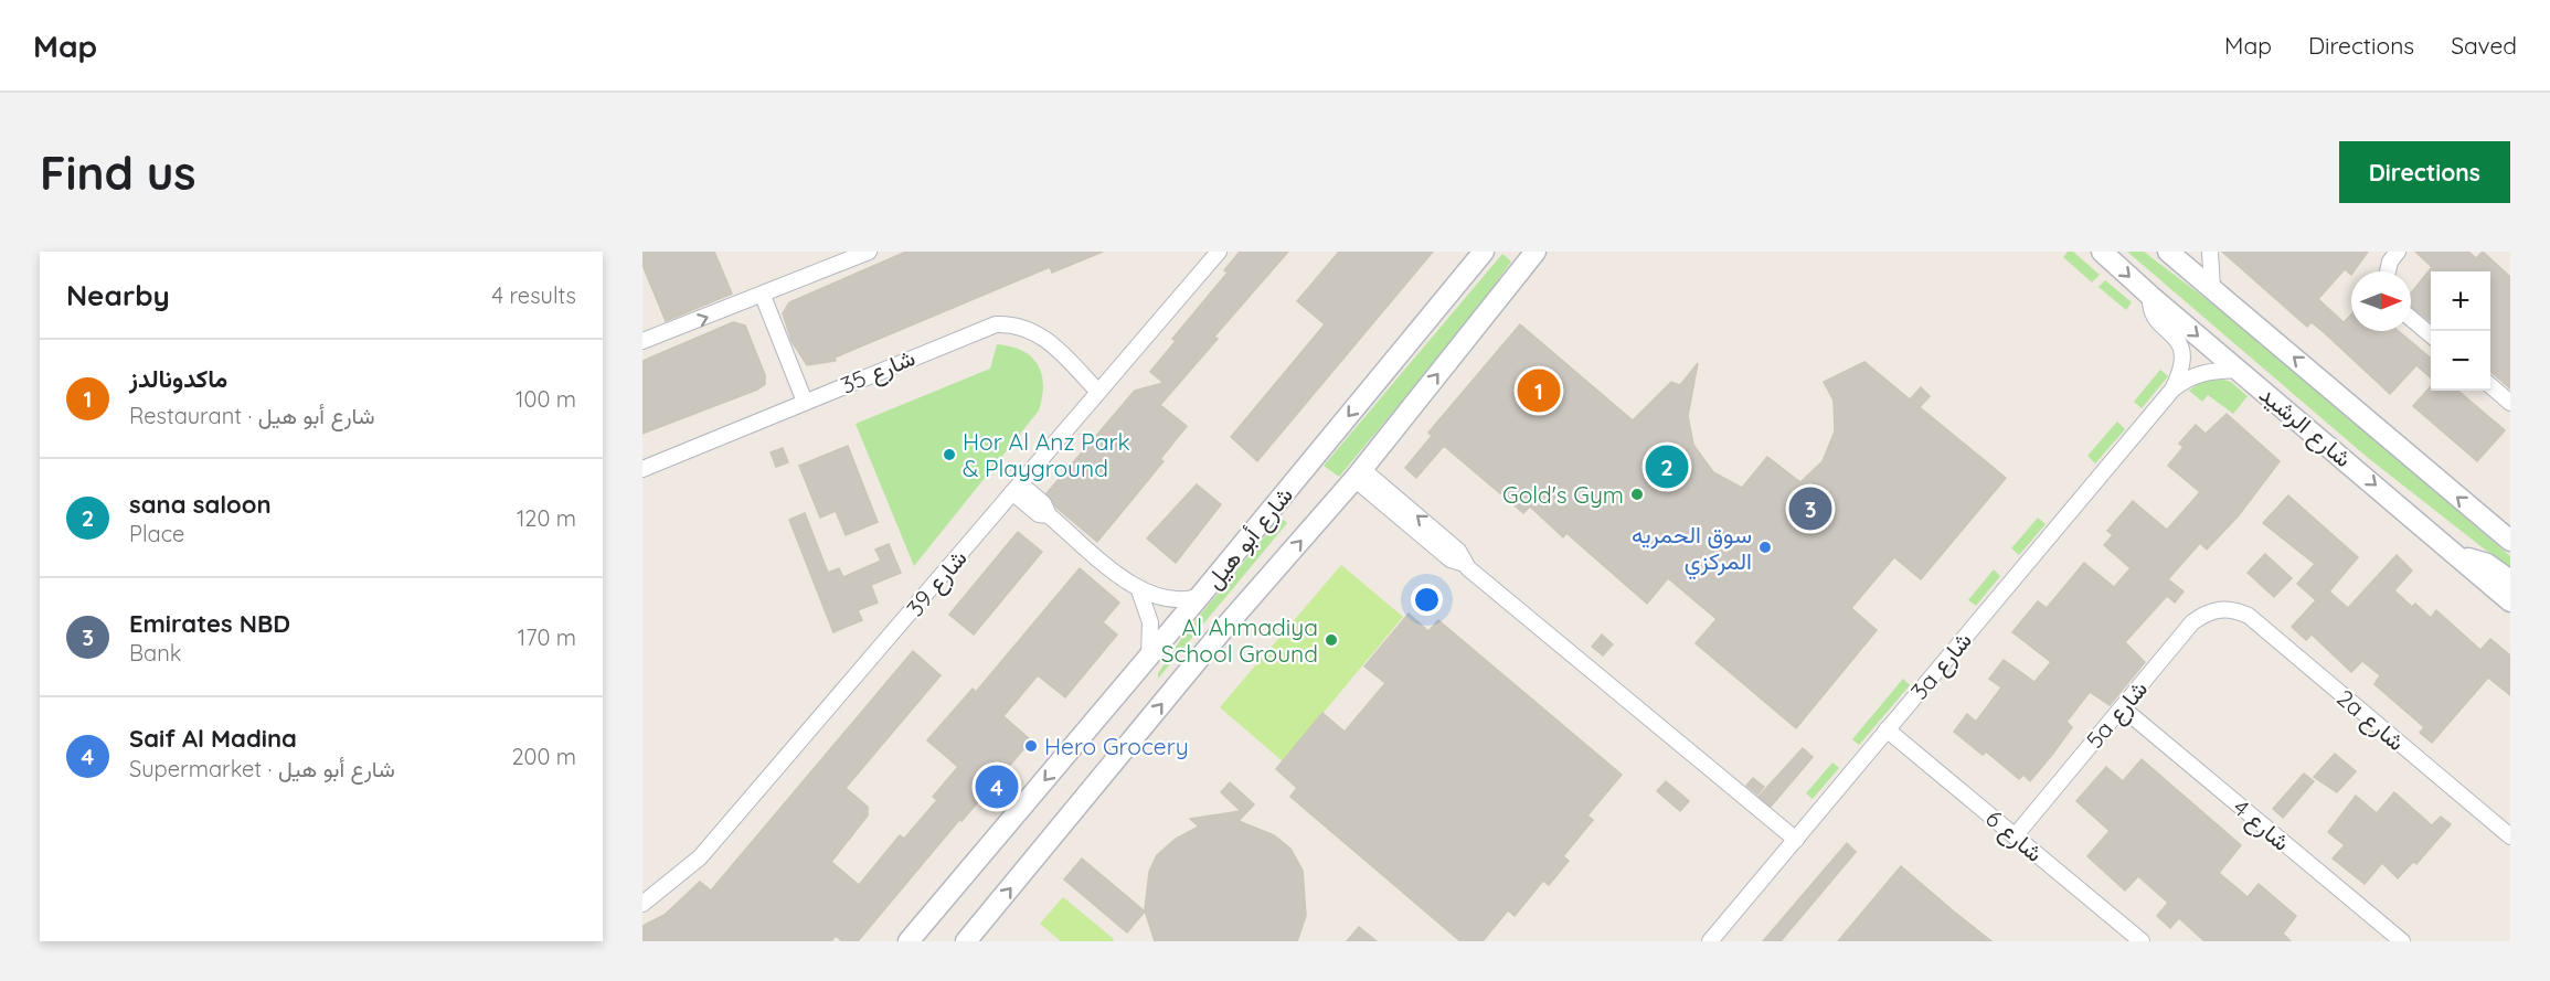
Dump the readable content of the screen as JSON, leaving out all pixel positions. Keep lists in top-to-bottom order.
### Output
{
  "streets": {
    "main road": ["شارع الرشيد", "شارع أبو هيل"],
    "street": [
      "شارع 35",
      "شارع 39",
      "3a شارع",
      "5a شارع",
      "2a شارع",
      "شارع 4",
      "شارع 6"
    ]
  },
  "crossings": [
    ["شارع 35", "شارع 39"],
    ["شارع الرشيد", "3a شارع"],
    ["3a شارع", "شارع 6"],
    ["5a شارع", "2a شارع"],
    ["5a شارع", "شارع 4"],
    ["5a شارع", "شارع 6"]
  ],
  "places": [
    "Hor Al Anz Park & Playground",
    "Gold's Gym",
    "سوق الحمريه المركزي",
    "Al Ahmadiya School Ground",
    "Hero Grocery"
  ],
  "north": "right",
  "page": {
    "header": "Map",
    "nav": ["Map", "Directions", "Saved"],
    "buttons": "Directions",
    "title": "Find us",
    "heading": ["Nearby", "4 results"],
    "map_buttons": ["+", "−"],
    "list": [
      {
        "mark": "1",
        "name": "ماكدونالدز",
        "note": "Restaurant · شارع أبو هيل",
        "value": "100 m"
      },
      {
        "mark": "2",
        "name": "sana saloon",
        "note": "Place",
        "value": "120 m"
      },
      {
        "mark": "3",
        "name": "Emirates NBD",
        "note": "Bank",
        "value": "170 m"
      },
      {
        "mark": "4",
        "name": "Saif Al Madina",
        "note": "Supermarket · شارع أبو هيل",
        "value": "200 m"
      }
    ],
    "pins": [
      "1",
      "2",
      "3",
      "4"
    ]
  }
}
